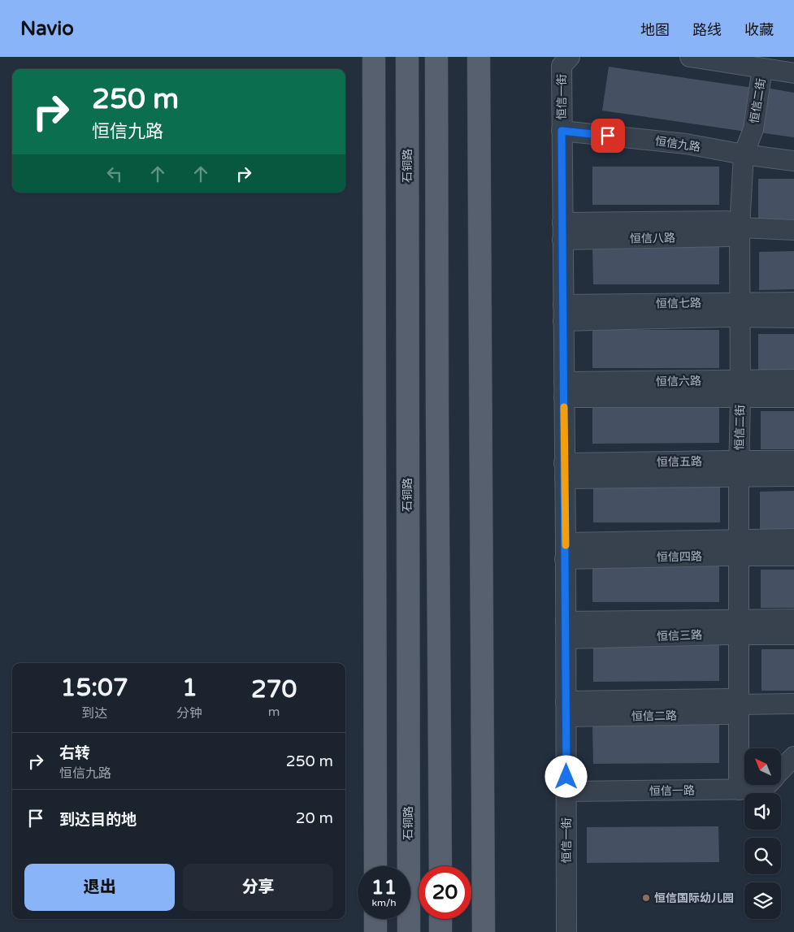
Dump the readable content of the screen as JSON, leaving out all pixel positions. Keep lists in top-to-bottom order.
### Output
{
  "streets": {
    "main road": ["石铜路"],
    "lane": [
      "恒信一街",
      "恒信二街",
      "恒信九路",
      "恒信八路",
      "恒信七路",
      "恒信六路",
      "恒信五路",
      "恒信四路",
      "恒信三路",
      "恒信二路",
      "恒信一路"
    ]
  },
  "crossings": [
    ["恒信一街", "恒信九路"],
    ["恒信一街", "恒信八路"],
    ["恒信一街", "恒信七路"],
    ["恒信一街", "恒信六路"],
    ["恒信一街", "恒信五路"],
    ["恒信一街", "恒信四路"],
    ["恒信一街", "恒信三路"],
    ["恒信一街", "恒信二路"],
    ["恒信一街", "恒信一路"],
    ["恒信二街", "恒信九路"],
    ["恒信二街", "恒信八路"],
    ["恒信二街", "恒信七路"],
    ["恒信二街", "恒信六路"],
    ["恒信二街", "恒信五路"],
    ["恒信二街", "恒信四路"],
    ["恒信二街", "恒信三路"],
    ["恒信二街", "恒信二路"],
    ["恒信二街", "恒信一路"]
  ],
  "places": ["恒信国际幼儿园"],
  "north": "top left",
  "page": {
    "header": "Navio",
    "nav": ["地图", "路线", "收藏"],
    "turn": ["250 m", "恒信九路"],
    "eta": [
      "15:07",
      "到达",
      "1",
      "分钟",
      "270",
      "m"
    ],
    "list": [
      {
        "name": "右转",
        "note": "恒信九路",
        "value": "250 m"
      },
      {
        "name": "到达目的地",
        "value": "20 m"
      }
    ],
    "buttons": ["退出", "分享"],
    "speed": "11 km/h",
    "limit": "20"
  }
}
